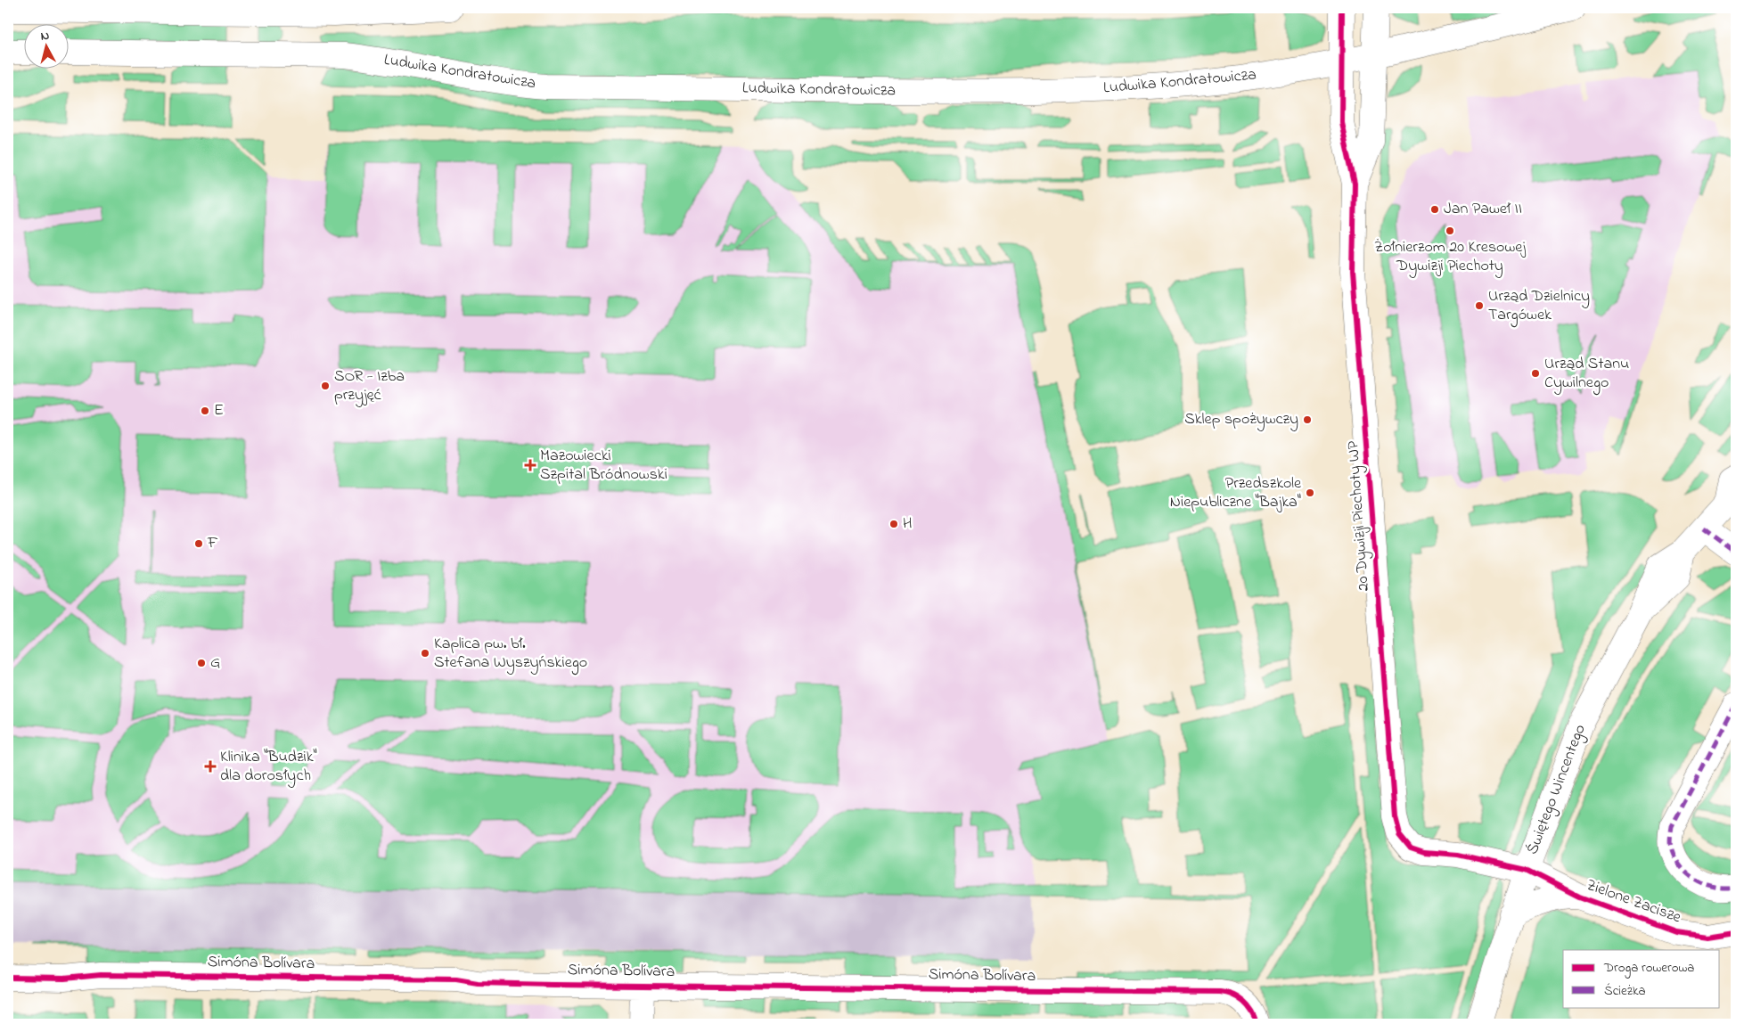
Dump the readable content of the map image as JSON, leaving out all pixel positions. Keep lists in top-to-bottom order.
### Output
{
  "streets": {
    "street": [
      "Ludwika Kondratowicza",
      "20 Dywizji Piechoty WP",
      "Świętego Wincentego",
      "Zielone Zacisze",
      "Simóna Bolívara"
    ]
  },
  "crossings": [
    ["Ludwika Kondratowicza", "20 Dywizji Piechoty WP"],
    ["20 Dywizji Piechoty WP", "Świętego Wincentego"],
    ["20 Dywizji Piechoty WP", "Zielone Zacisze"],
    ["Świętego Wincentego", "Zielone Zacisze"]
  ],
  "places": {
    "other": [
      "Jan Paweł II",
      "Żołnierzom 20 Kresowej Dywizji Piechoty",
      "Urząd Dzielnicy Targówek",
      "Urząd Stanu Cywilnego",
      "SOR - Izba przyjęć",
      "E",
      "Sklep spożywczy",
      "Przedszkole Niepubliczne \"Bajka\"",
      "H",
      "F",
      "Kaplica pw. bł. Stefana Wyszyńskiego",
      "G"
    ],
    "health": ["Mazowiecki Szpital Bródnowski", "Klinika \"Budzik\" dla dorosłych"]
  },
  "legend": ["Droga rowerowa", "Ścieżka"],
  "north": "top"
}
